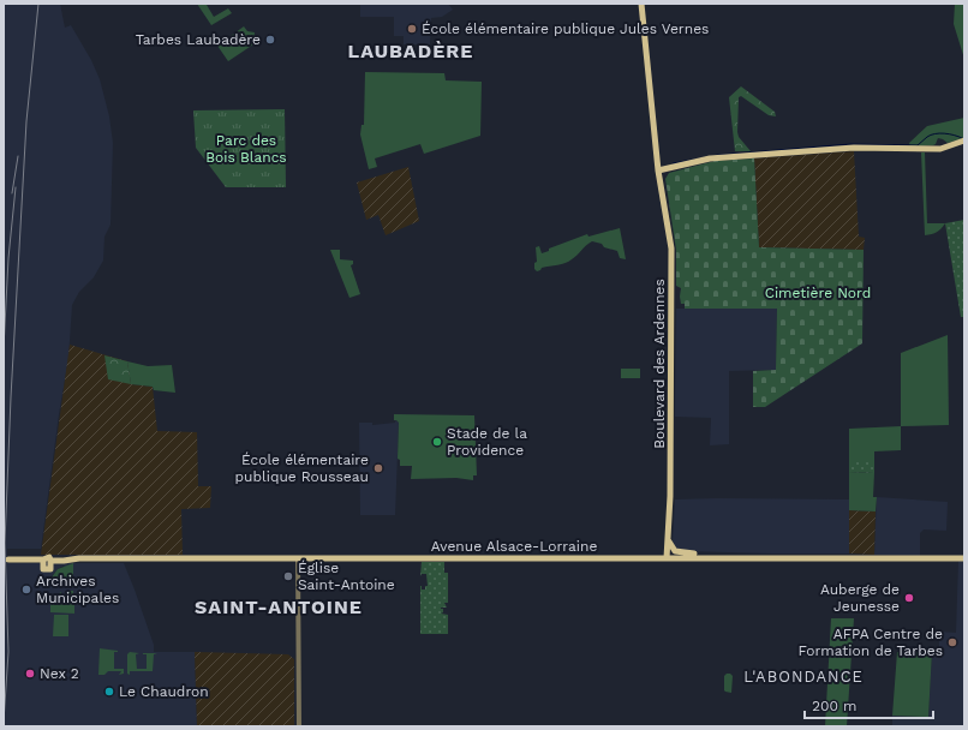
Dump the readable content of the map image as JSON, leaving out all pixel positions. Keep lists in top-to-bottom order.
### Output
{
  "streets": {
    "main road": ["Boulevard des Ardennes", "Avenue Alsace-Lorraine"]
  },
  "crossings": [
    ["Boulevard des Ardennes", "Avenue Alsace-Lorraine"]
  ],
  "districts": ["LAUBADÈRE", "SAINT-ANTOINE", "L'ABONDANCE"],
  "parks": ["Parc des Bois Blancs", "Cimetière Nord"],
  "places": [
    "École élémentaire publique Jules Vernes",
    "Tarbes Laubadère",
    "Stade de la Providence",
    "École élémentaire publique Rousseau",
    "Église Saint-Antoine",
    "Archives Municipales",
    "Auberge de Jeunesse",
    "AFPA Centre de Formation de Tarbes",
    "Nex 2",
    "Le Chaudron"
  ],
  "scale_bar": "200 m"
}
